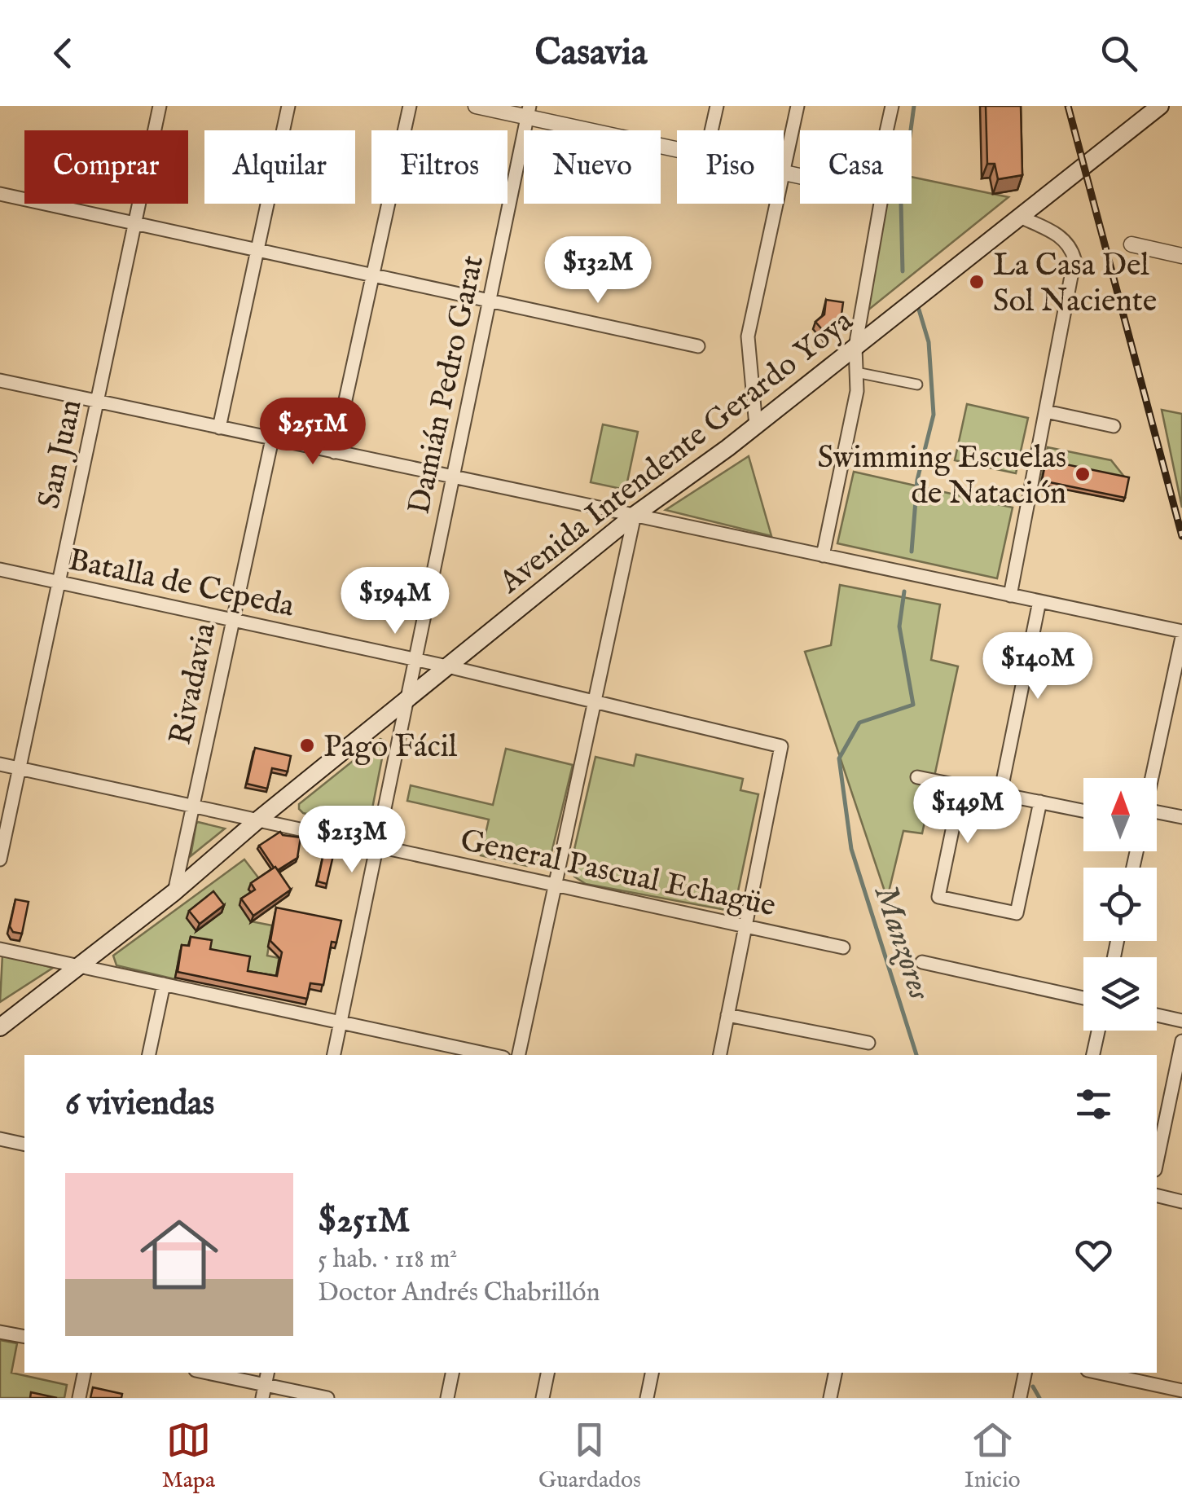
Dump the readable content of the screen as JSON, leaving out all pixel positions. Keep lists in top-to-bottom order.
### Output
{
  "streets": {
    "main road": ["Avenida Intendente Gerardo Yoya"],
    "street": [
      "Damián Pedro Garat",
      "San Juan",
      "Batalla de Cepeda",
      "Rivadavia",
      "General Pascual Echagüe"
    ]
  },
  "crossings": [
    ["Damián Pedro Garat", "Avenida Intendente Gerardo Yoya"],
    ["Damián Pedro Garat", "Batalla de Cepeda"],
    ["Damián Pedro Garat", "General Pascual Echagüe"],
    ["Avenida Intendente Gerardo Yoya", "Batalla de Cepeda"],
    ["Avenida Intendente Gerardo Yoya", "Rivadavia"],
    ["Avenida Intendente Gerardo Yoya", "General Pascual Echagüe"],
    ["San Juan", "Batalla de Cepeda"],
    ["San Juan", "General Pascual Echagüe"],
    ["Batalla de Cepeda", "Rivadavia"],
    ["Batalla de Cepeda", "General Pascual Echagüe"],
    ["Rivadavia", "General Pascual Echagüe"]
  ],
  "water": ["Manzores"],
  "places": ["La Casa Del Sol Naciente", "Swimming Escuelas de Natación", "Pago Fácil"],
  "north": "top",
  "page": {
    "header": "Casavia",
    "chip": [
      "Comprar",
      "Alquilar",
      "Filtros",
      "Nuevo",
      "Piso",
      "Casa"
    ],
    "price": [
      "$132M",
      "$251M",
      "$194M",
      "$140M",
      "$149M",
      "$213M"
    ],
    "heading": "6 viviendas",
    "list": [
      {
        "name": "$251M",
        "note": "5 hab. · 118 m² · Doctor Andrés Chabrillón"
      }
    ],
    "tabs": ["Mapa", "Guardados", "Inicio"]
  }
}
